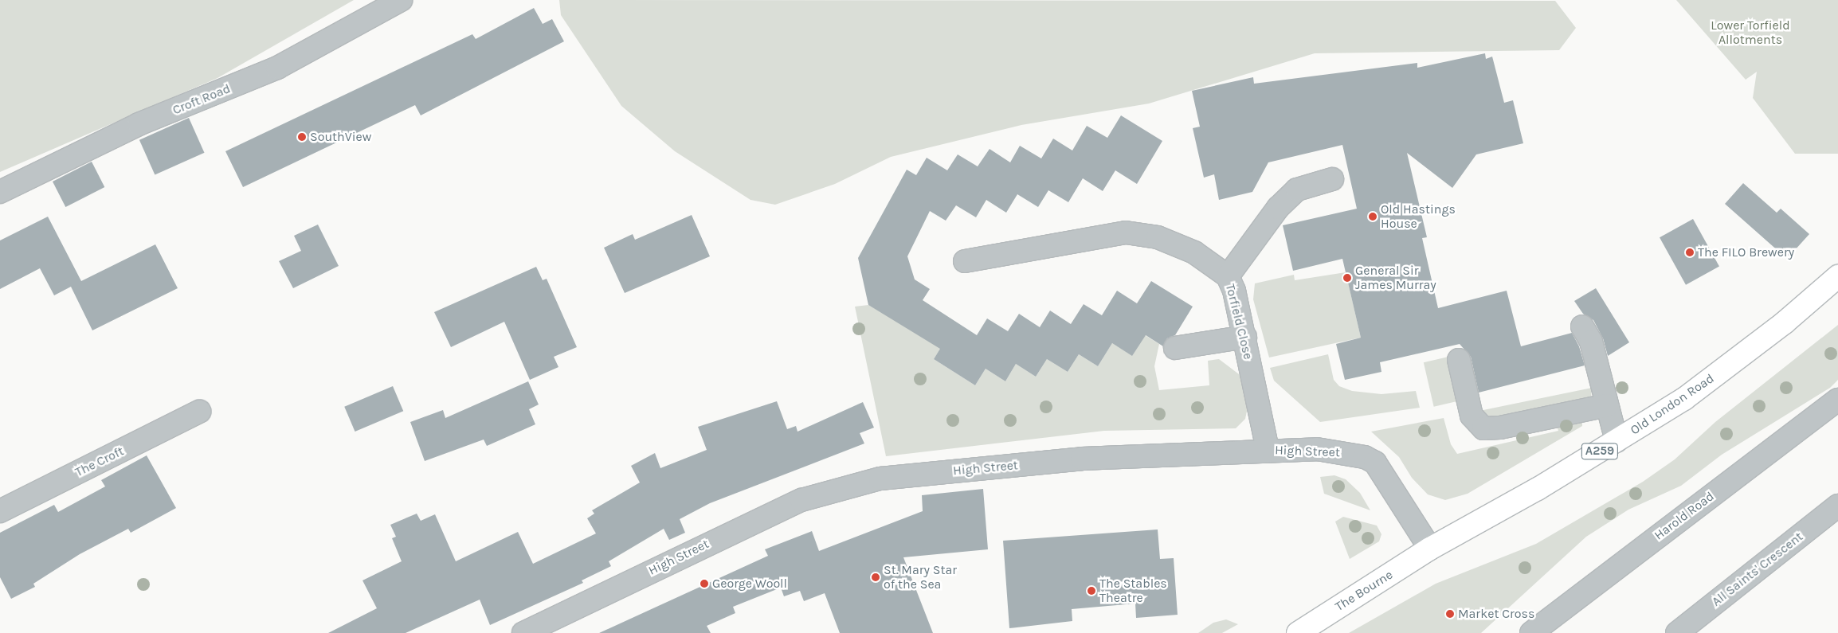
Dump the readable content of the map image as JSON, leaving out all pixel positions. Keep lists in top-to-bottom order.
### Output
{
  "streets": {
    "highway": ["Old London Road", "A259", "The Bourne"],
    "street": [
      "Croft Road",
      "Torfield Close",
      "High Street",
      "The Croft",
      "Harold Road",
      "All Saints' Crescent"
    ]
  },
  "crossings": [
    ["Torfield Close", "High Street"],
    ["Old London Road", "High Street"],
    ["Old London Road", "The Bourne"],
    ["High Street", "The Bourne"]
  ],
  "parks": ["Lower Torfield Allotments"],
  "places": [
    "SouthView",
    "Old Hastings House",
    "The FILO Brewery",
    "General Sir James Murray",
    "St. Mary Star of the Sea",
    "George Wooll",
    "The Stables Theatre",
    "Market Cross"
  ]
}
